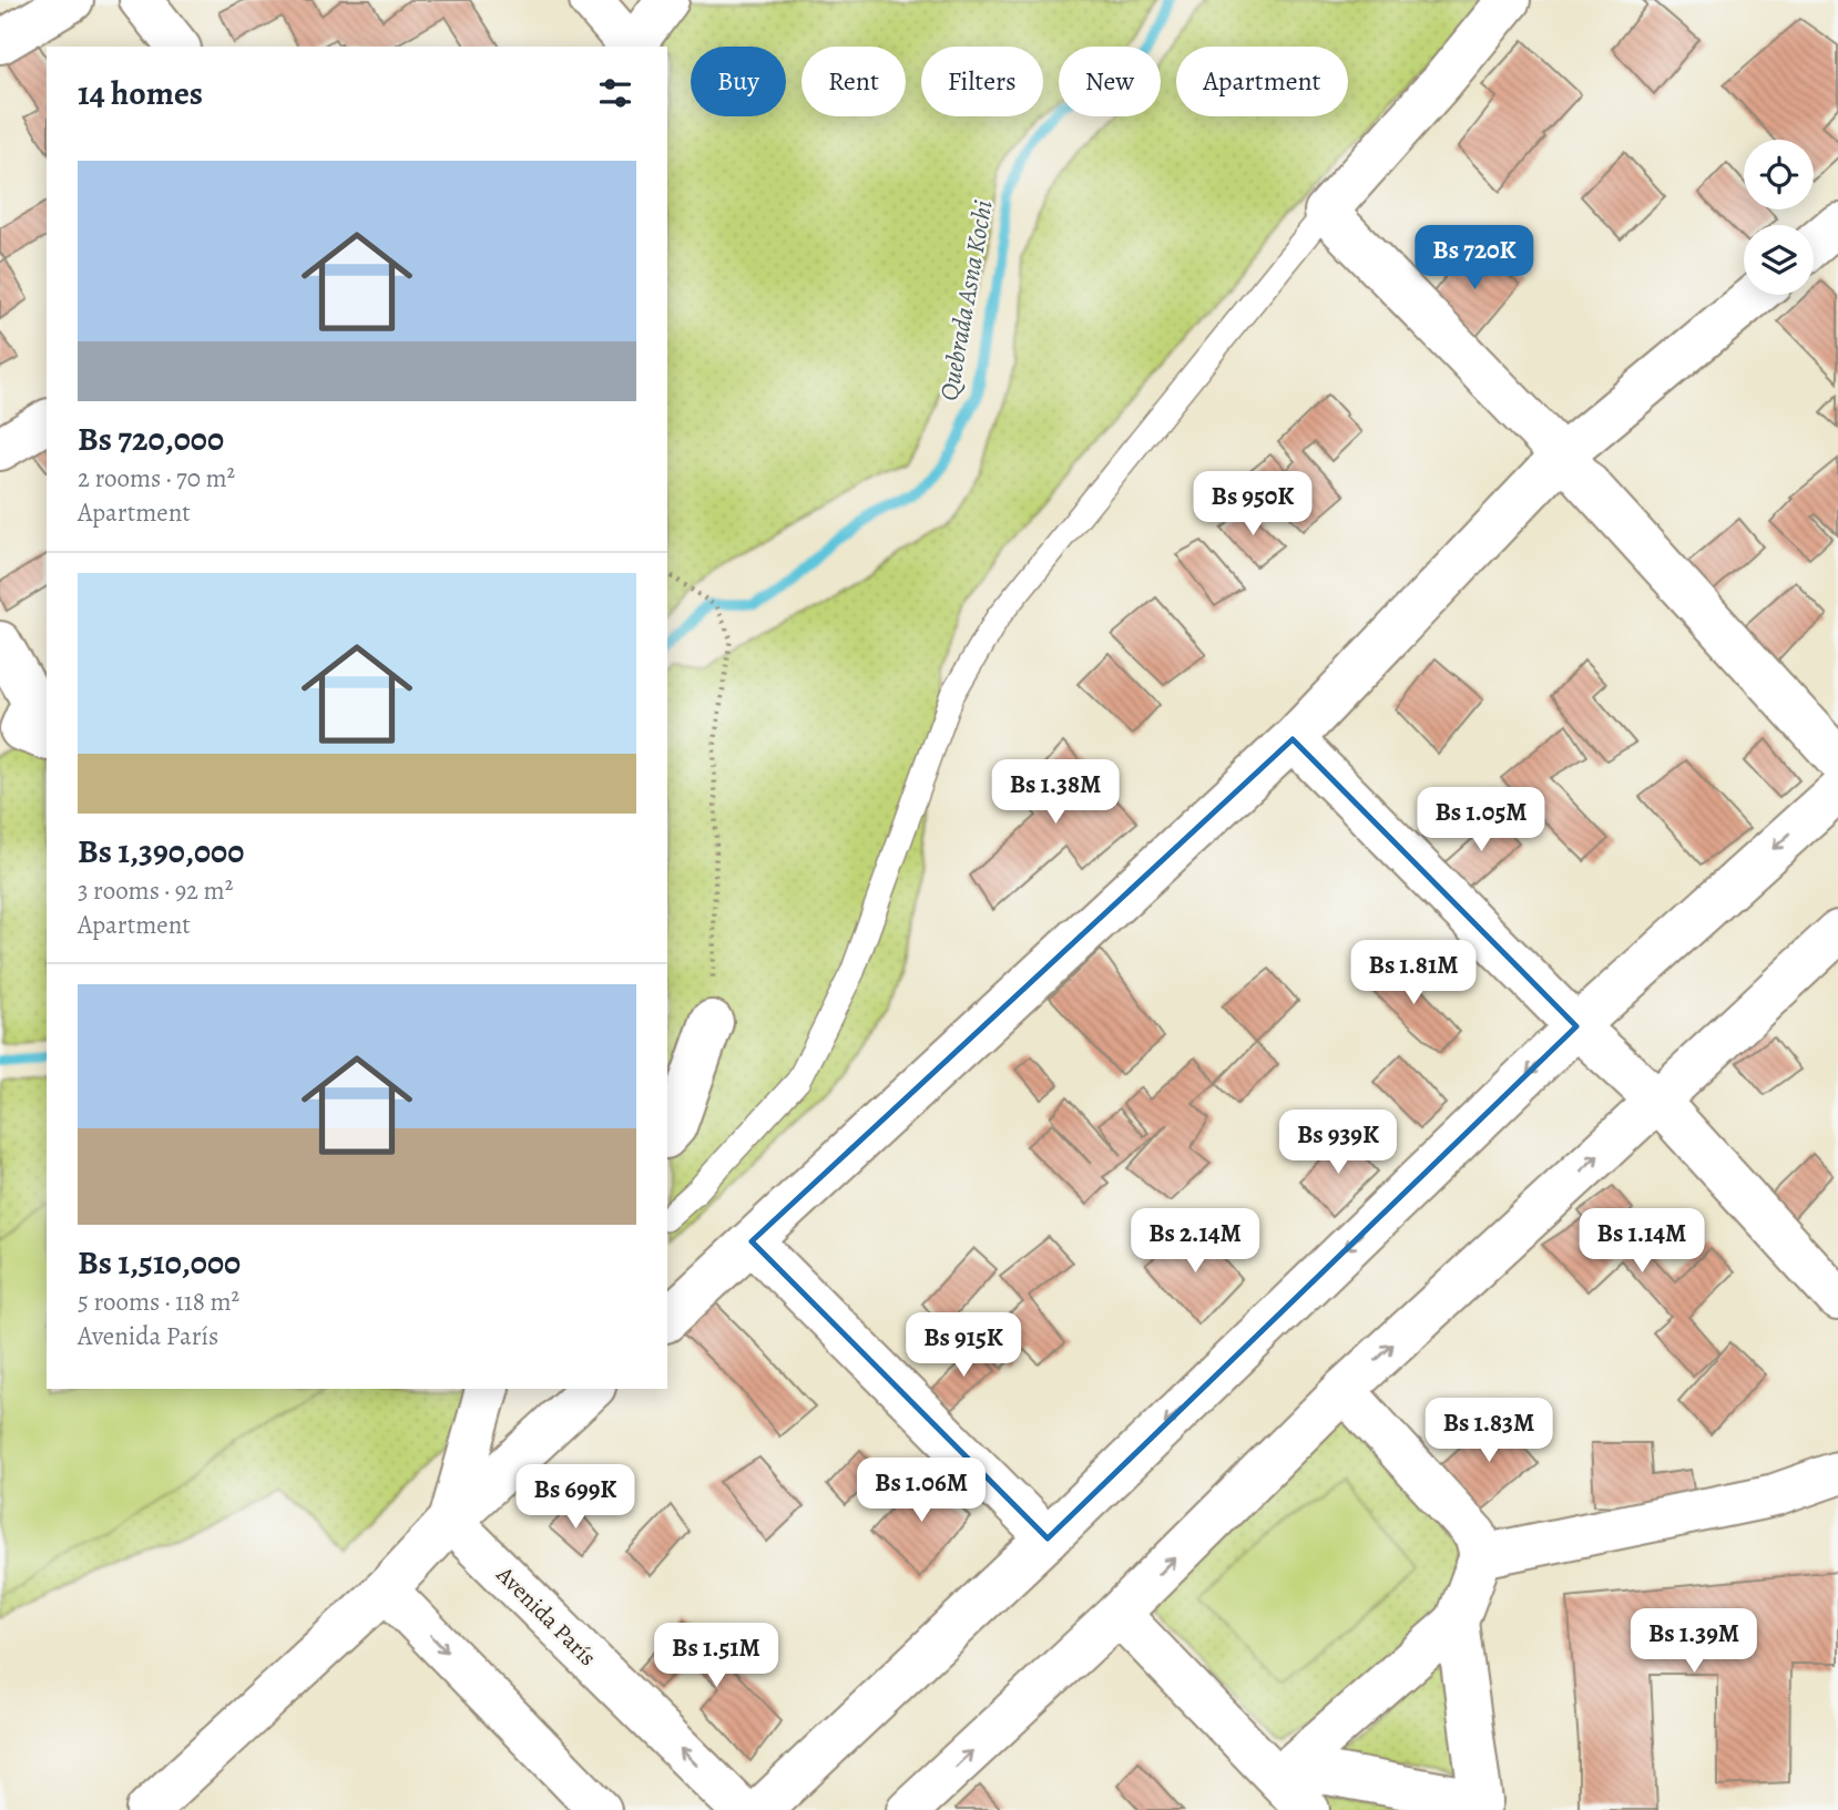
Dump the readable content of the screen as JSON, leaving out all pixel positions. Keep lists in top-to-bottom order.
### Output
{
  "streets": {
    "street": ["Avenida París"]
  },
  "water": ["Quebrada Asna Kochi"],
  "page": {
    "chip": [
      "Buy",
      "Rent",
      "Filters",
      "New",
      "Apartment"
    ],
    "heading": "14 homes",
    "list": [
      {
        "name": "Bs 720,000",
        "note": "2 rooms · 70 m² · Apartment"
      },
      {
        "name": "Bs 1,390,000",
        "note": "3 rooms · 92 m² · Apartment"
      },
      {
        "name": "Bs 1,510,000",
        "note": "5 rooms · 118 m² · Avenida París"
      }
    ],
    "price": [
      "Bs 720K",
      "Bs 950K",
      "Bs 1.38M",
      "Bs 1.05M",
      "Bs 1.81M",
      "Bs 939K",
      "Bs 2.14M",
      "Bs 1.14M",
      "Bs 915K",
      "Bs 1.83M",
      "Bs 1.06M",
      "Bs 699K",
      "Bs 1.39M",
      "Bs 1.51M"
    ]
  }
}
